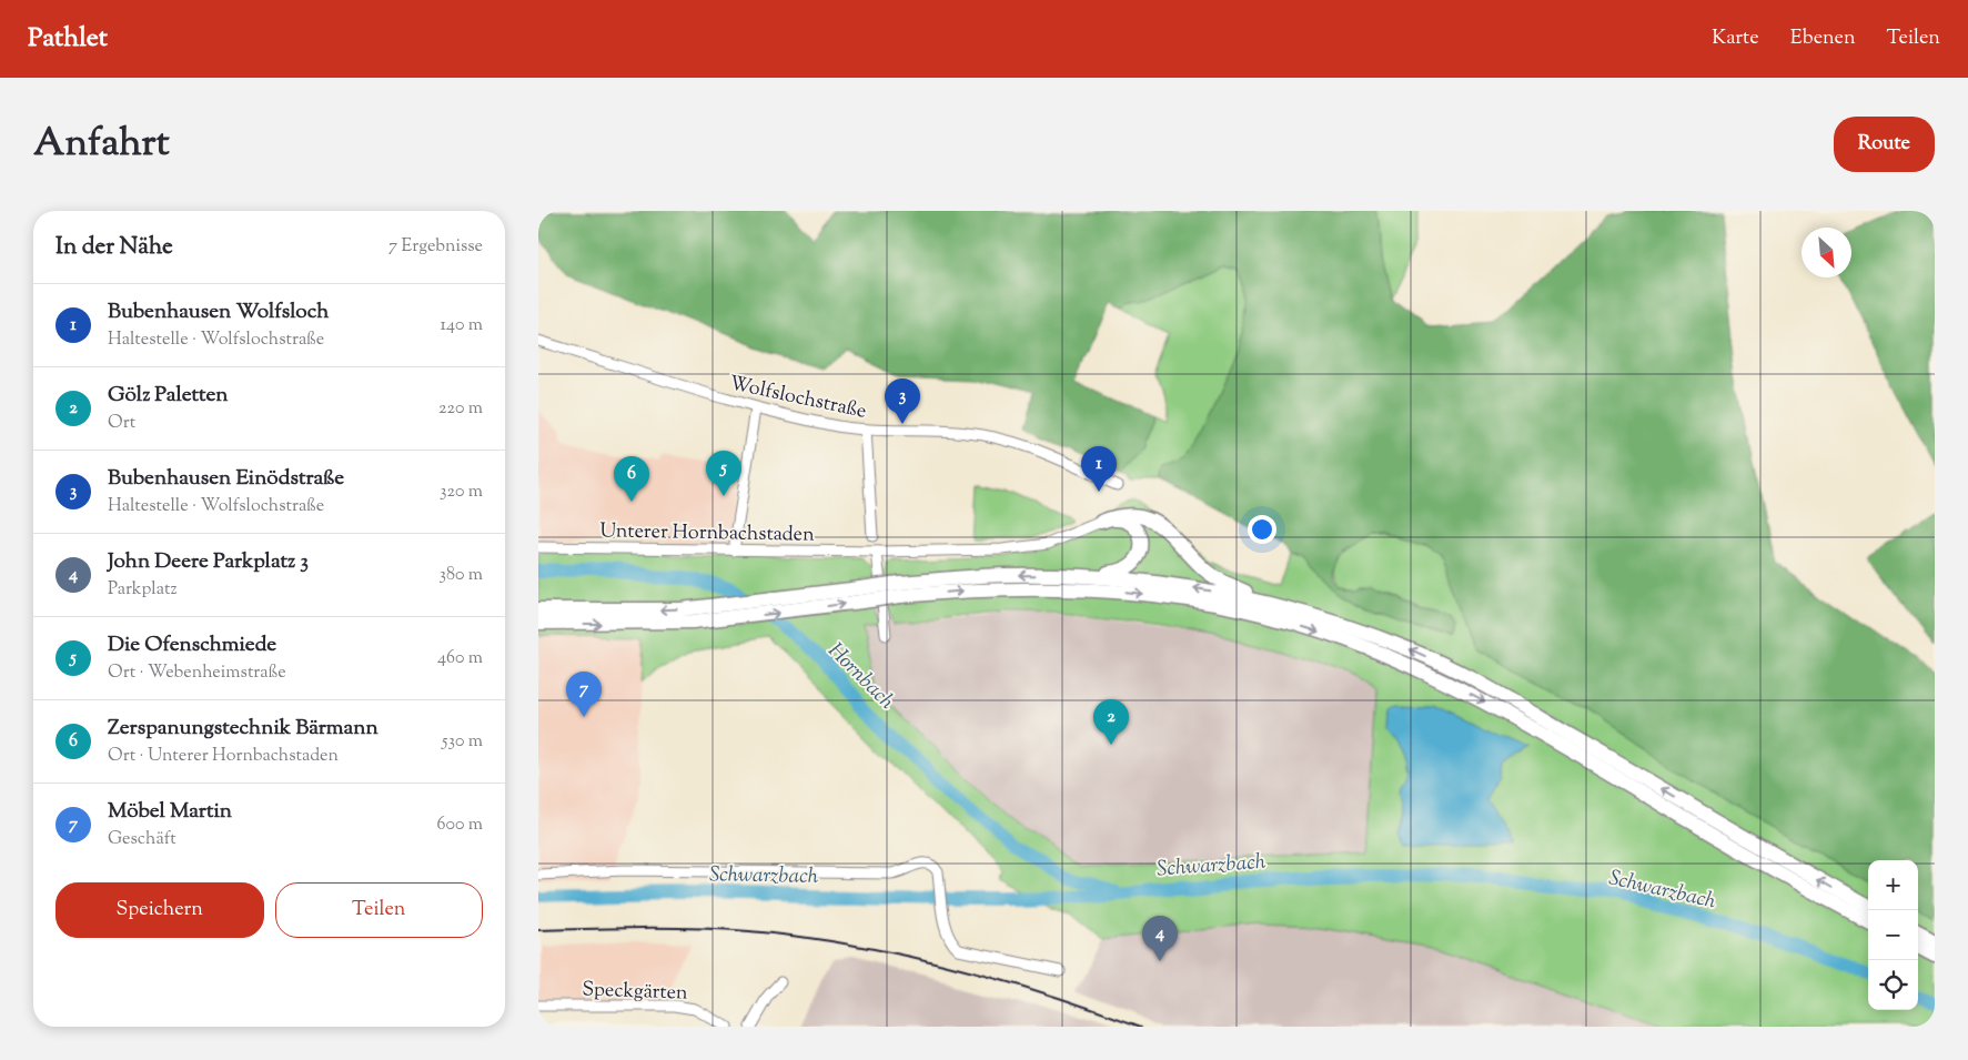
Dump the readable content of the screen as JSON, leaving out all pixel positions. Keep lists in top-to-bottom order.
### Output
{
  "streets": {
    "street": ["Wolfslochstraße", "Unterer Hornbachstaden", "Speckgärten"]
  },
  "water": ["Hornbach", "Schwarzbach"],
  "north": "bottom right",
  "page": {
    "header": "Pathlet",
    "nav": ["Karte", "Ebenen", "Teilen"],
    "title": "Anfahrt",
    "buttons": [
      "Route",
      ["Speichern", "Teilen"]
    ],
    "heading": ["In der Nähe", "7 Ergebnisse"],
    "list": [
      {
        "mark": "1",
        "name": "Bubenhausen Wolfsloch",
        "note": "Haltestelle · Wolfslochstraße",
        "value": "140 m"
      },
      {
        "mark": "2",
        "name": "Gölz Paletten",
        "note": "Ort",
        "value": "220 m"
      },
      {
        "mark": "3",
        "name": "Bubenhausen Einödstraße",
        "note": "Haltestelle · Wolfslochstraße",
        "value": "320 m"
      },
      {
        "mark": "4",
        "name": "John Deere Parkplatz 3",
        "note": "Parkplatz",
        "value": "380 m"
      },
      {
        "mark": "5",
        "name": "Die Ofenschmiede",
        "note": "Ort · Webenheimstraße",
        "value": "460 m"
      },
      {
        "mark": "6",
        "name": "Zerspanungstechnik Bärmann",
        "note": "Ort · Unterer Hornbachstaden",
        "value": "530 m"
      },
      {
        "mark": "7",
        "name": "Möbel Martin",
        "note": "Geschäft",
        "value": "600 m"
      }
    ],
    "pins": [
      "3",
      "1",
      "5",
      "6",
      "7",
      "2",
      "4"
    ],
    "map_buttons": ["+", "−"]
  }
}
